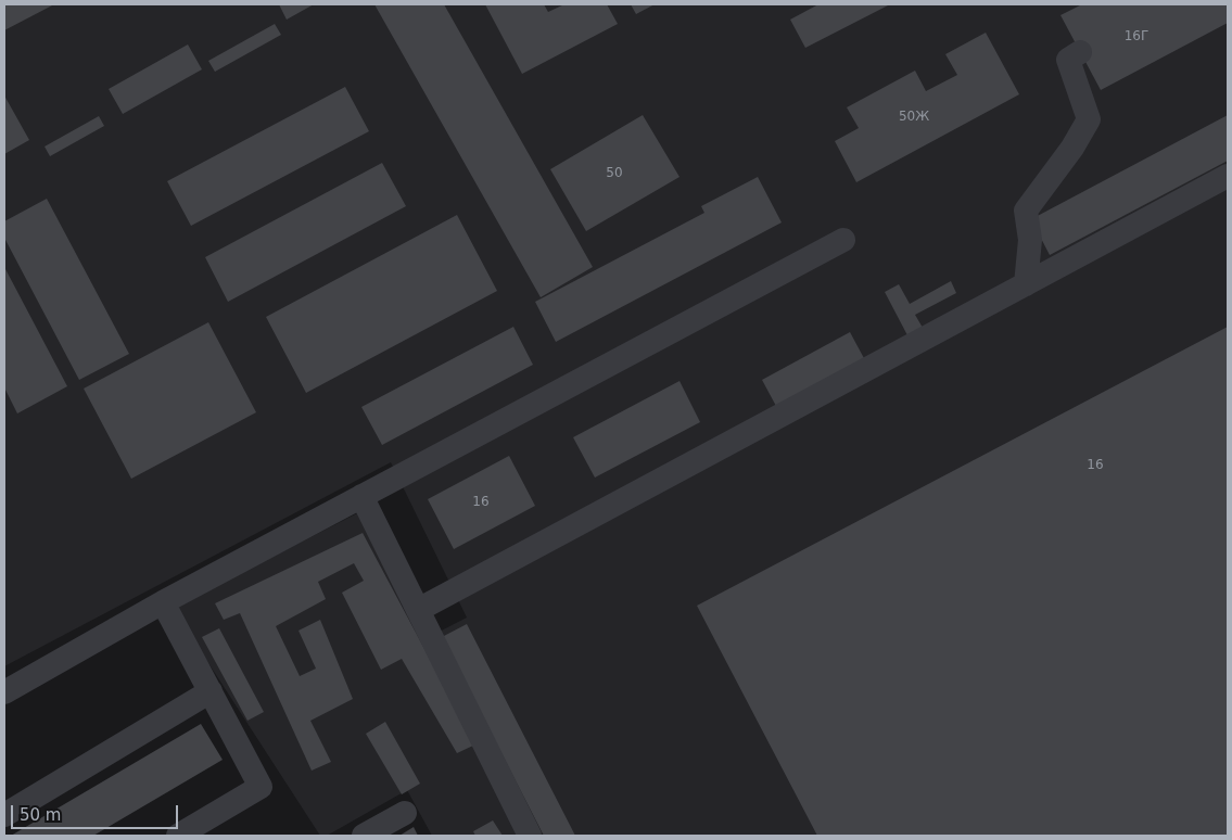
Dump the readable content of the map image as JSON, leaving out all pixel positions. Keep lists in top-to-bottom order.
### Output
{
  "house_numbers": [
    "16Г",
    "50Ж",
    "50",
    "16",
    "16"
  ],
  "scale_bar": "50 m"
}
